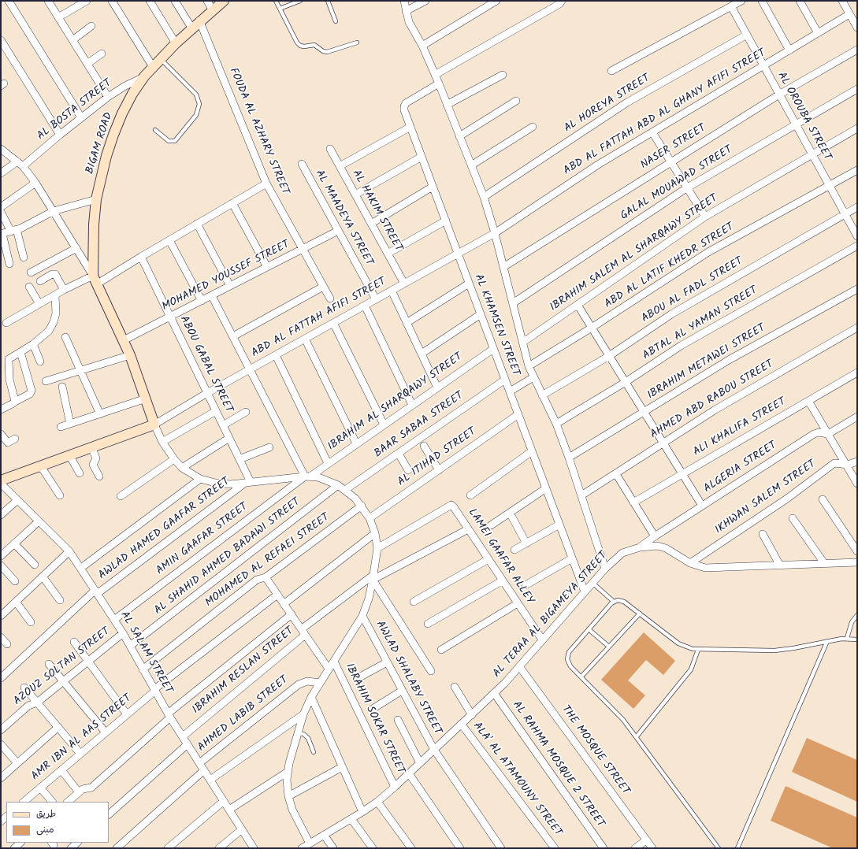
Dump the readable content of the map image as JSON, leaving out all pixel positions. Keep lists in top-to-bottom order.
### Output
{
  "streets": {
    "main road": ["BIGAM ROAD"],
    "street": [
      "AL HOREYA STREET",
      "AL BOSTA STREET",
      "ABD AL FATTAH ABD AL GHANY AFIFI STREET",
      "AL OROUBA STREET",
      "FOUDA AL AZHARY STREET",
      "NASER STREET",
      "GALAL MOUAWAD STREET",
      "AL HAKIM STREET",
      "AL MAADEYA STREET",
      "IBRAHIM SALEM AL SHARQAWY STREET",
      "ABD AL LATIF KHEDR STREET",
      "MOHAMED YOUSSEF STREET",
      "ABOU AL FADL STREET",
      "ABD AL FATTAH AFIFI STREET",
      "ABTAL AL YAMAN STREET",
      "AL KHAMSEN STREET",
      "IBRAHIM METAWEI STREET",
      "ABOU GABAL STREET",
      "AHMED ABD RABOU STREET",
      "IBRAHIM AL SHARQAWY STREET",
      "BAAR SABAA STREET",
      "ALI KHALIFA STREET",
      "AL ITIHAD STREET",
      "ALGERIA STREET",
      "IKHWAN SALEM STREET",
      "AWLAD HAMED GAAFAR STREET",
      "AMIN GAAFAR STREET",
      "AL SHAHID AHMED BADAWI STREET",
      "LAMEI GAAFAR ALLEY",
      "MOHAMED AL REFAEI STREET",
      "AL TERAA AL BIGAMEYA STREET",
      "AL SALAM STREET",
      "AZOUZ SOLTAN STREET",
      "IBRAHIM RESLAN STREET",
      "AWLAD SHALABY STREET",
      "AHMED LABIB STREET",
      "IBRAHIM SOKAR STREET",
      "AMR IBN AL AAS STREET",
      "THE MOSQUE STREET",
      "AL RAHMA MOSQUE 2 STREET",
      "ALA' AL ATAMOUNY STREET"
    ]
  },
  "crossings": [
    ["AL HOREYA STREET", "AL OROUBA STREET"],
    ["AL HOREYA STREET", "AL KHAMSEN STREET"],
    ["AL BOSTA STREET", "BIGAM ROAD"],
    ["ABD AL FATTAH ABD AL GHANY AFIFI STREET", "AL OROUBA STREET"],
    ["ABD AL FATTAH ABD AL GHANY AFIFI STREET", "ABD AL FATTAH AFIFI STREET"],
    ["ABD AL FATTAH ABD AL GHANY AFIFI STREET", "AL KHAMSEN STREET"],
    ["AL OROUBA STREET", "NASER STREET"],
    ["AL OROUBA STREET", "GALAL MOUAWAD STREET"],
    ["AL OROUBA STREET", "IBRAHIM SALEM AL SHARQAWY STREET"],
    ["AL OROUBA STREET", "ABD AL LATIF KHEDR STREET"],
    ["AL OROUBA STREET", "ABOU AL FADL STREET"],
    ["FOUDA AL AZHARY STREET", "BIGAM ROAD"],
    ["FOUDA AL AZHARY STREET", "MOHAMED YOUSSEF STREET"],
    ["NASER STREET", "AL KHAMSEN STREET"],
    ["GALAL MOUAWAD STREET", "AL KHAMSEN STREET"],
    ["AL HAKIM STREET", "ABD AL FATTAH AFIFI STREET"],
    ["AL MAADEYA STREET", "MOHAMED YOUSSEF STREET"],
    ["AL MAADEYA STREET", "ABD AL FATTAH AFIFI STREET"],
    ["IBRAHIM SALEM AL SHARQAWY STREET", "AL KHAMSEN STREET"],
    ["ABD AL LATIF KHEDR STREET", "AL KHAMSEN STREET"],
    ["MOHAMED YOUSSEF STREET", "ABOU GABAL STREET"],
    ["ABOU AL FADL STREET", "AL KHAMSEN STREET"],
    ["ABD AL FATTAH AFIFI STREET", "AL KHAMSEN STREET"],
    ["ABD AL FATTAH AFIFI STREET", "ABOU GABAL STREET"],
    ["ABTAL AL YAMAN STREET", "AL KHAMSEN STREET"],
    ["AL KHAMSEN STREET", "IBRAHIM METAWEI STREET"],
    ["AL KHAMSEN STREET", "AHMED ABD RABOU STREET"],
    ["AL KHAMSEN STREET", "IBRAHIM AL SHARQAWY STREET"],
    ["AL KHAMSEN STREET", "BAAR SABAA STREET"],
    ["AL KHAMSEN STREET", "AL ITIHAD STREET"],
    ["AL KHAMSEN STREET", "AL TERAA AL BIGAMEYA STREET"],
    ["ABOU GABAL STREET", "AWLAD HAMED GAAFAR STREET"],
    ["IBRAHIM AL SHARQAWY STREET", "AMIN GAAFAR STREET"],
    ["ALGERIA STREET", "AL TERAA AL BIGAMEYA STREET"],
    ["IKHWAN SALEM STREET", "AL TERAA AL BIGAMEYA STREET"],
    ["AWLAD HAMED GAAFAR STREET", "AL SALAM STREET"],
    ["AMIN GAAFAR STREET", "AL SALAM STREET"],
    ["AL SHAHID AHMED BADAWI STREET", "AL SALAM STREET"],
    ["LAMEI GAAFAR ALLEY", "AL TERAA AL BIGAMEYA STREET"],
    ["LAMEI GAAFAR ALLEY", "IBRAHIM RESLAN STREET"],
    ["MOHAMED AL REFAEI STREET", "AL SALAM STREET"],
    ["AL TERAA AL BIGAMEYA STREET", "AWLAD SHALABY STREET"],
    ["AL TERAA AL BIGAMEYA STREET", "IBRAHIM SOKAR STREET"],
    ["AL TERAA AL BIGAMEYA STREET", "THE MOSQUE STREET"],
    ["AL TERAA AL BIGAMEYA STREET", "AL RAHMA MOSQUE 2 STREET"],
    ["AL TERAA AL BIGAMEYA STREET", "ALA' AL ATAMOUNY STREET"],
    ["AL SALAM STREET", "AZOUZ SOLTAN STREET"],
    ["AL SALAM STREET", "IBRAHIM RESLAN STREET"],
    ["AL SALAM STREET", "AHMED LABIB STREET"],
    ["AL SALAM STREET", "AMR IBN AL AAS STREET"]
  ],
  "legend": ["طريق", "مبنى"]
}
